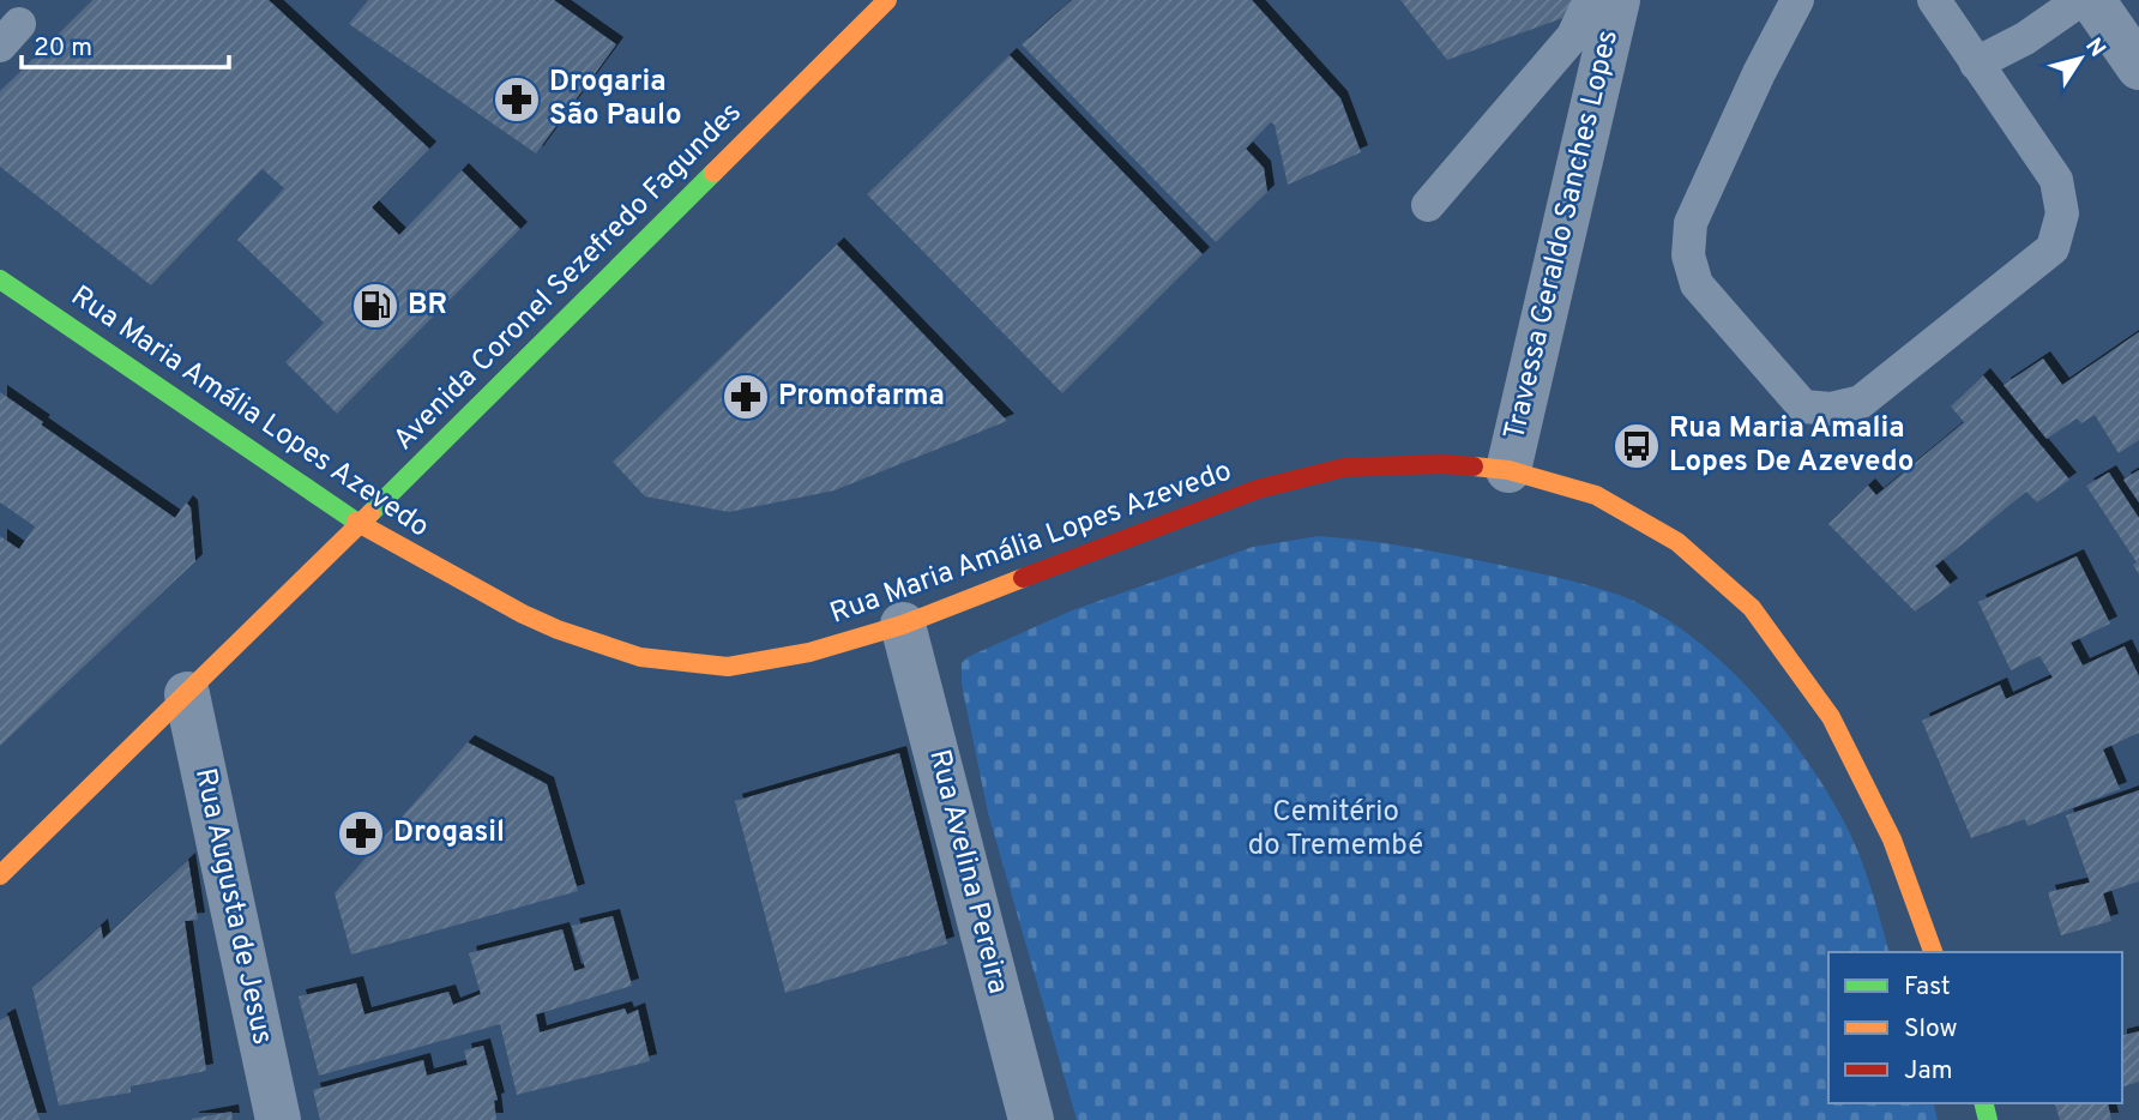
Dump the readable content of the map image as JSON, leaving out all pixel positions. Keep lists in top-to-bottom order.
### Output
{
  "streets": {
    "main road": ["Avenida Coronel Sezefredo Fagundes", "Rua Maria Amália Lopes Azevedo"],
    "street": ["Travessa Geraldo Sanches Lopes", "Rua Avelina Pereira", "Rua Augusta de Jesus"]
  },
  "crossings": [
    ["Travessa Geraldo Sanches Lopes", "Rua Maria Amália Lopes Azevedo"],
    ["Avenida Coronel Sezefredo Fagundes", "Rua Maria Amália Lopes Azevedo"],
    ["Avenida Coronel Sezefredo Fagundes", "Rua Augusta de Jesus"],
    ["Rua Maria Amália Lopes Azevedo", "Rua Avelina Pereira"]
  ],
  "parks": ["Cemitério do Tremembé"],
  "places": {
    "pharmacy": ["Drogaria São Paulo", "Promofarma", "Drogasil"],
    "fuel station": ["BR"],
    "bus stop": ["Rua Maria Amalia Lopes De Azevedo"]
  },
  "legend": ["Fast", "Slow", "Jam"],
  "scale_bar": "20 m",
  "north": "top right"
}
